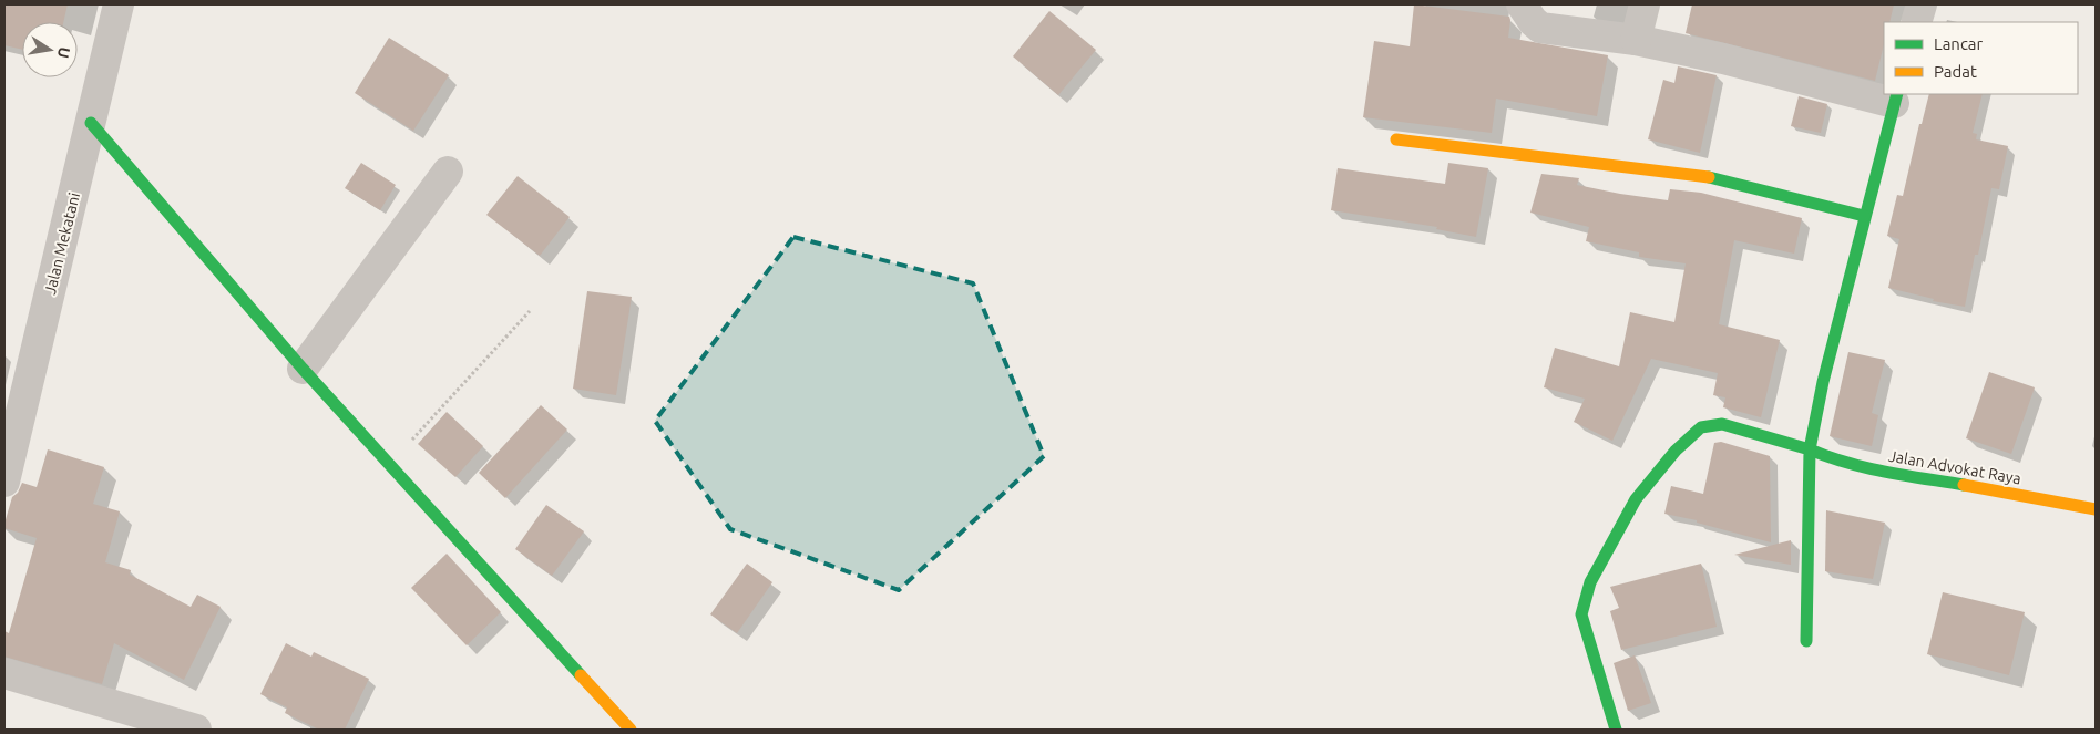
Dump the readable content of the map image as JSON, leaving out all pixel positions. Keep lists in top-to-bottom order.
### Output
{
  "streets": {
    "street": ["Jalan Mekatani", "Jalan Advokat Raya"]
  },
  "legend": ["Lancar", "Padat"],
  "north": "right"
}
